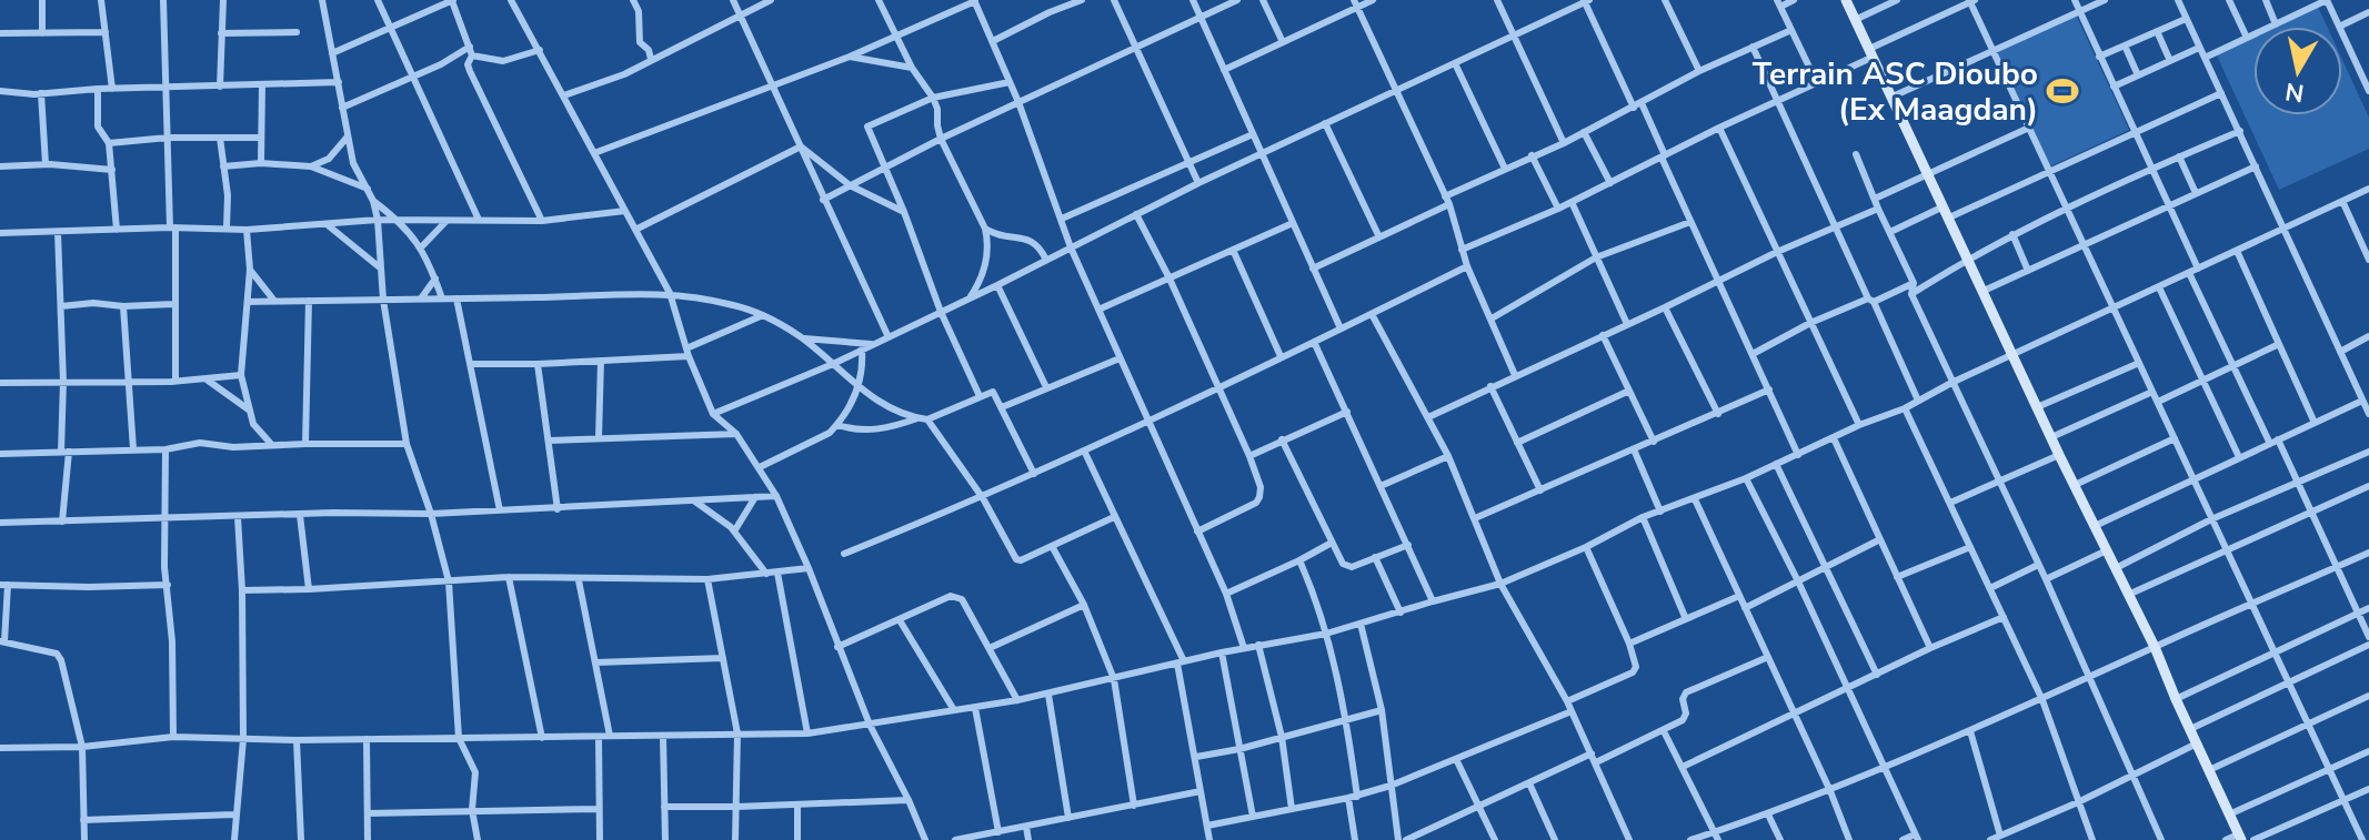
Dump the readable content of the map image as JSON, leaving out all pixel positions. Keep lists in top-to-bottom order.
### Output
{
  "places": {
    "sports": ["Terrain ASC Dioubo (Ex Maagdan)"]
  },
  "north": "bottom"
}
